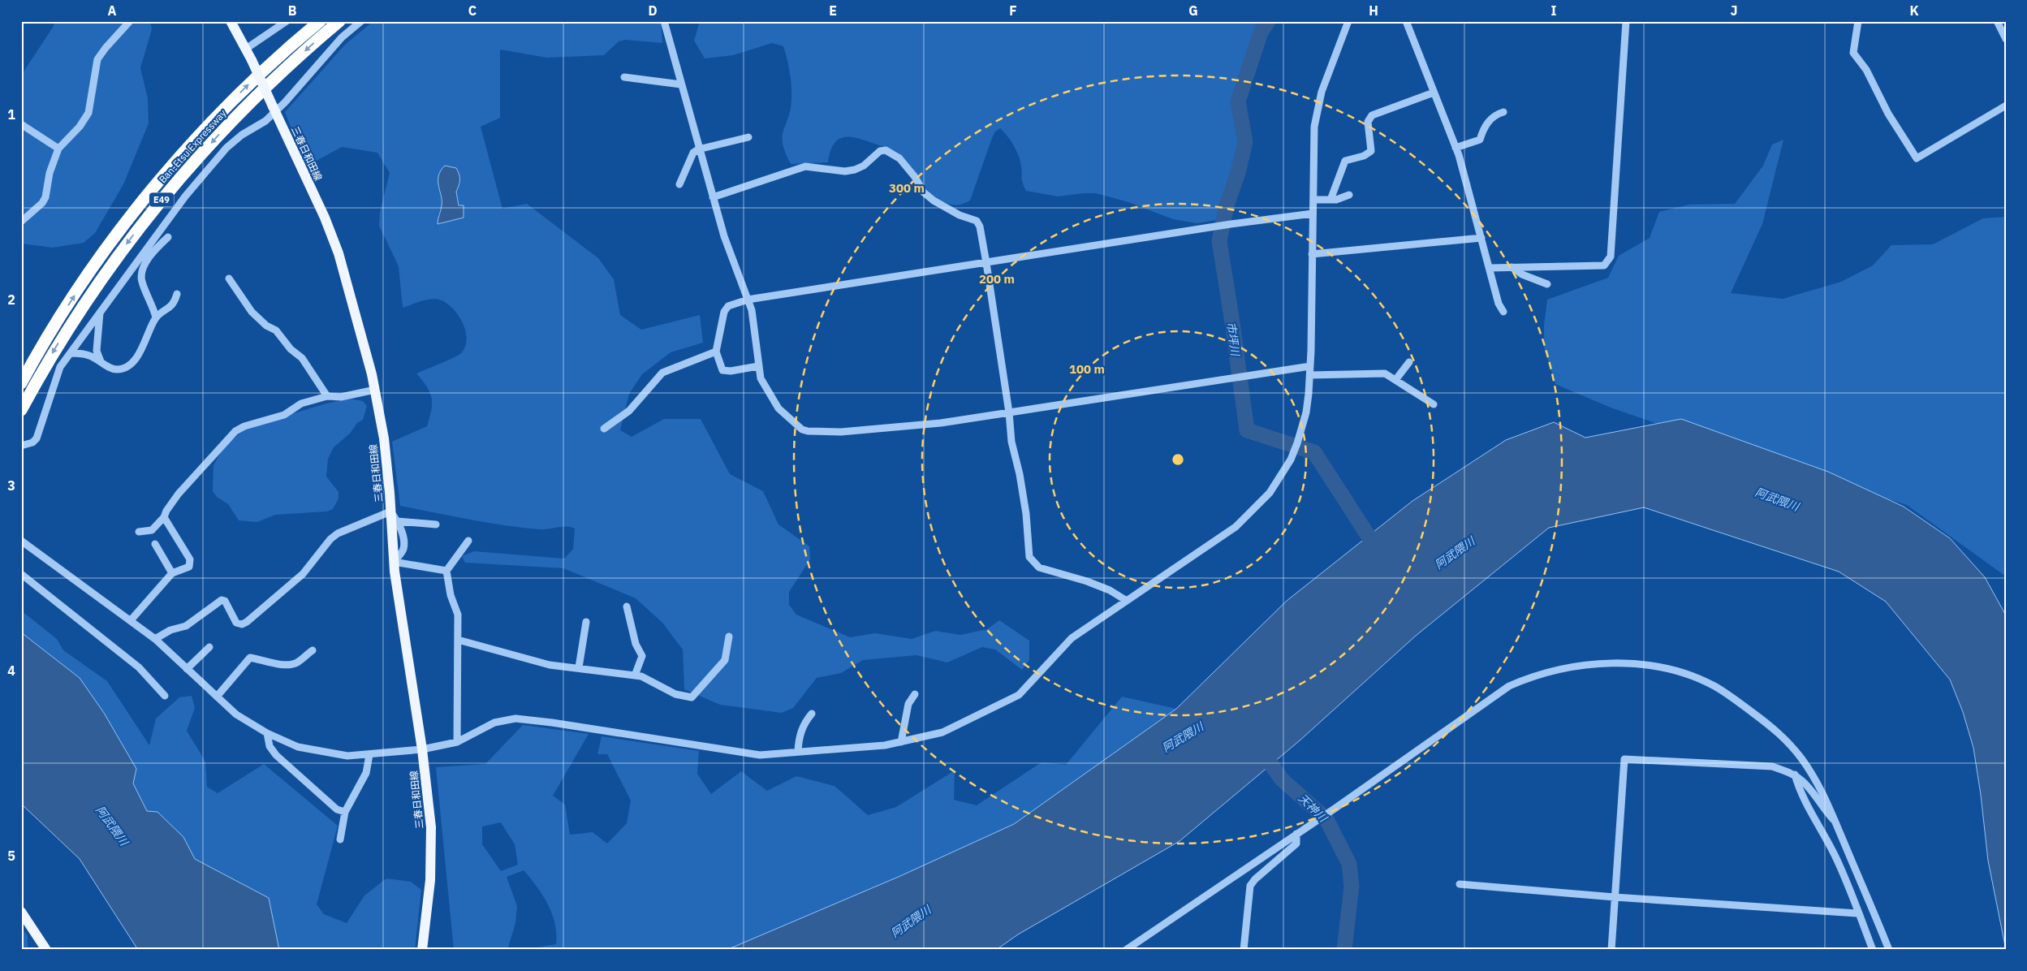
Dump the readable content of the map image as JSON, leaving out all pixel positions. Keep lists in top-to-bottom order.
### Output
{
  "streets": {
    "highway": ["Ban-Etsu Expressway", "E49"],
    "main road": ["三春日和田線"]
  },
  "water": ["市坪川", "阿武隈川", "天神川"],
  "grid": {
    "columns": [
      "A",
      "B",
      "C",
      "D",
      "E",
      "F",
      "G",
      "H",
      "I",
      "J",
      "K"
    ],
    "rows": [
      "1",
      "2",
      "3",
      "4",
      "5"
    ]
  },
  "rings": ["300 m", "200 m", "100 m"]
}
